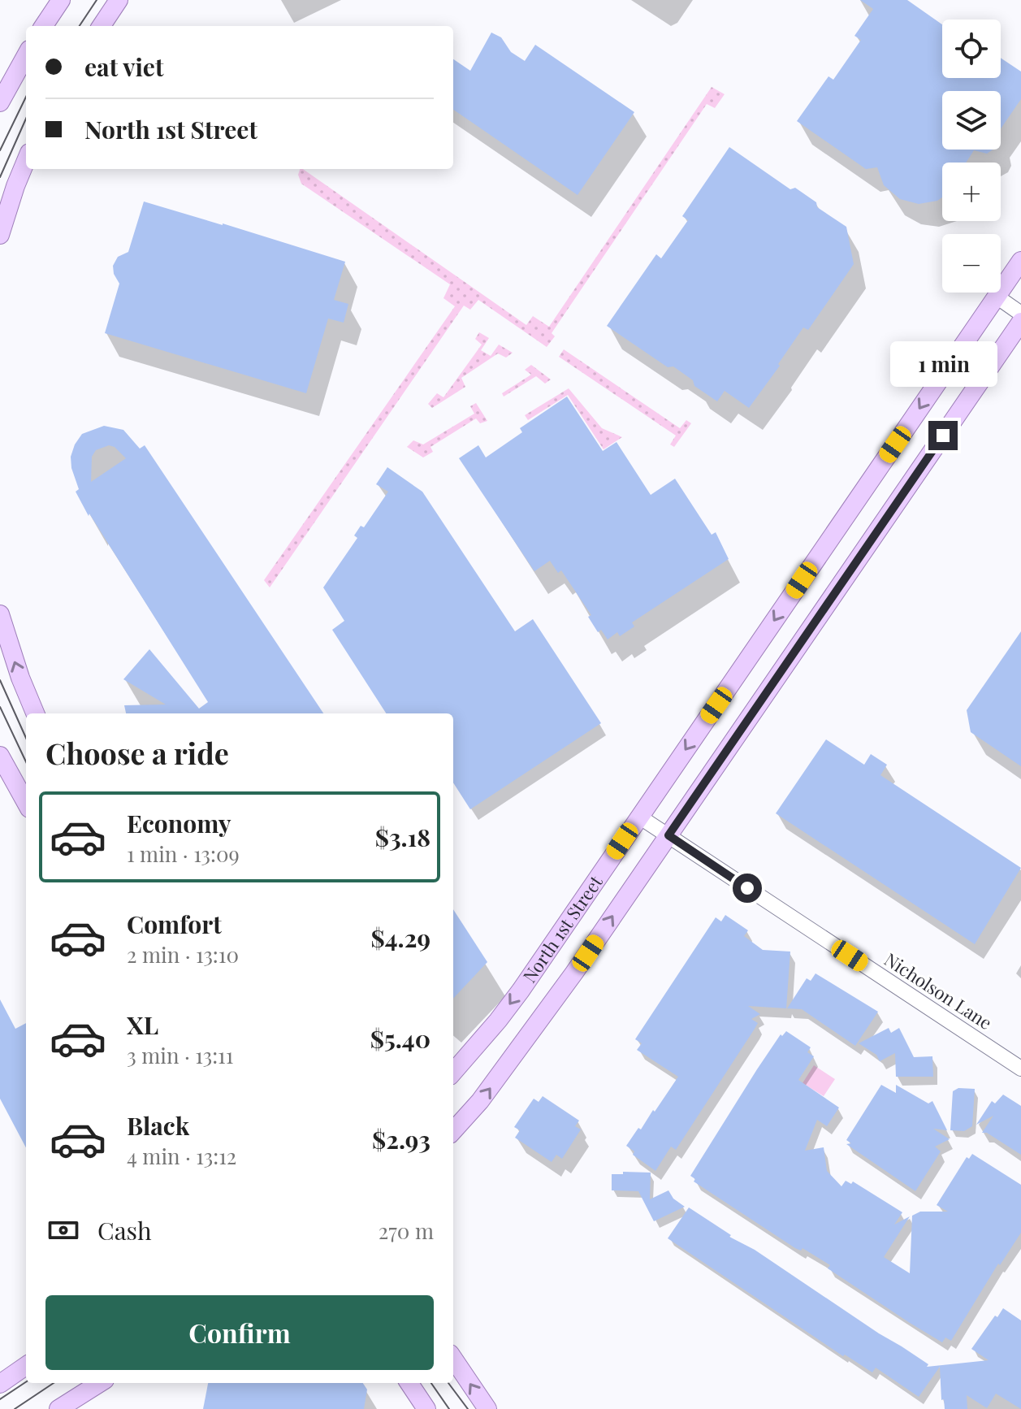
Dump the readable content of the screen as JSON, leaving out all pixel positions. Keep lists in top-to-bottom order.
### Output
{
  "streets": {
    "main road": ["North 1st Street"],
    "street": ["Nicholson Lane"]
  },
  "crossings": [
    ["North 1st Street", "Nicholson Lane"]
  ],
  "page": {
    "map_buttons": ["+", "−"],
    "banner": ["eat viet", "North 1st Street"],
    "bubble": "1 min",
    "heading": "Choose a ride",
    "list": [
      {
        "name": "Economy",
        "note": "1 min · 13:09",
        "value": "$3.18"
      },
      {
        "name": "Comfort",
        "note": "2 min · 13:10",
        "value": "$4.29"
      },
      {
        "name": "XL",
        "note": "3 min · 13:11",
        "value": "$5.40"
      },
      {
        "name": "Black",
        "note": "4 min · 13:12",
        "value": "$2.93"
      }
    ],
    "pay": ["Cash", "270 m"],
    "buttons": "Confirm"
  }
}
